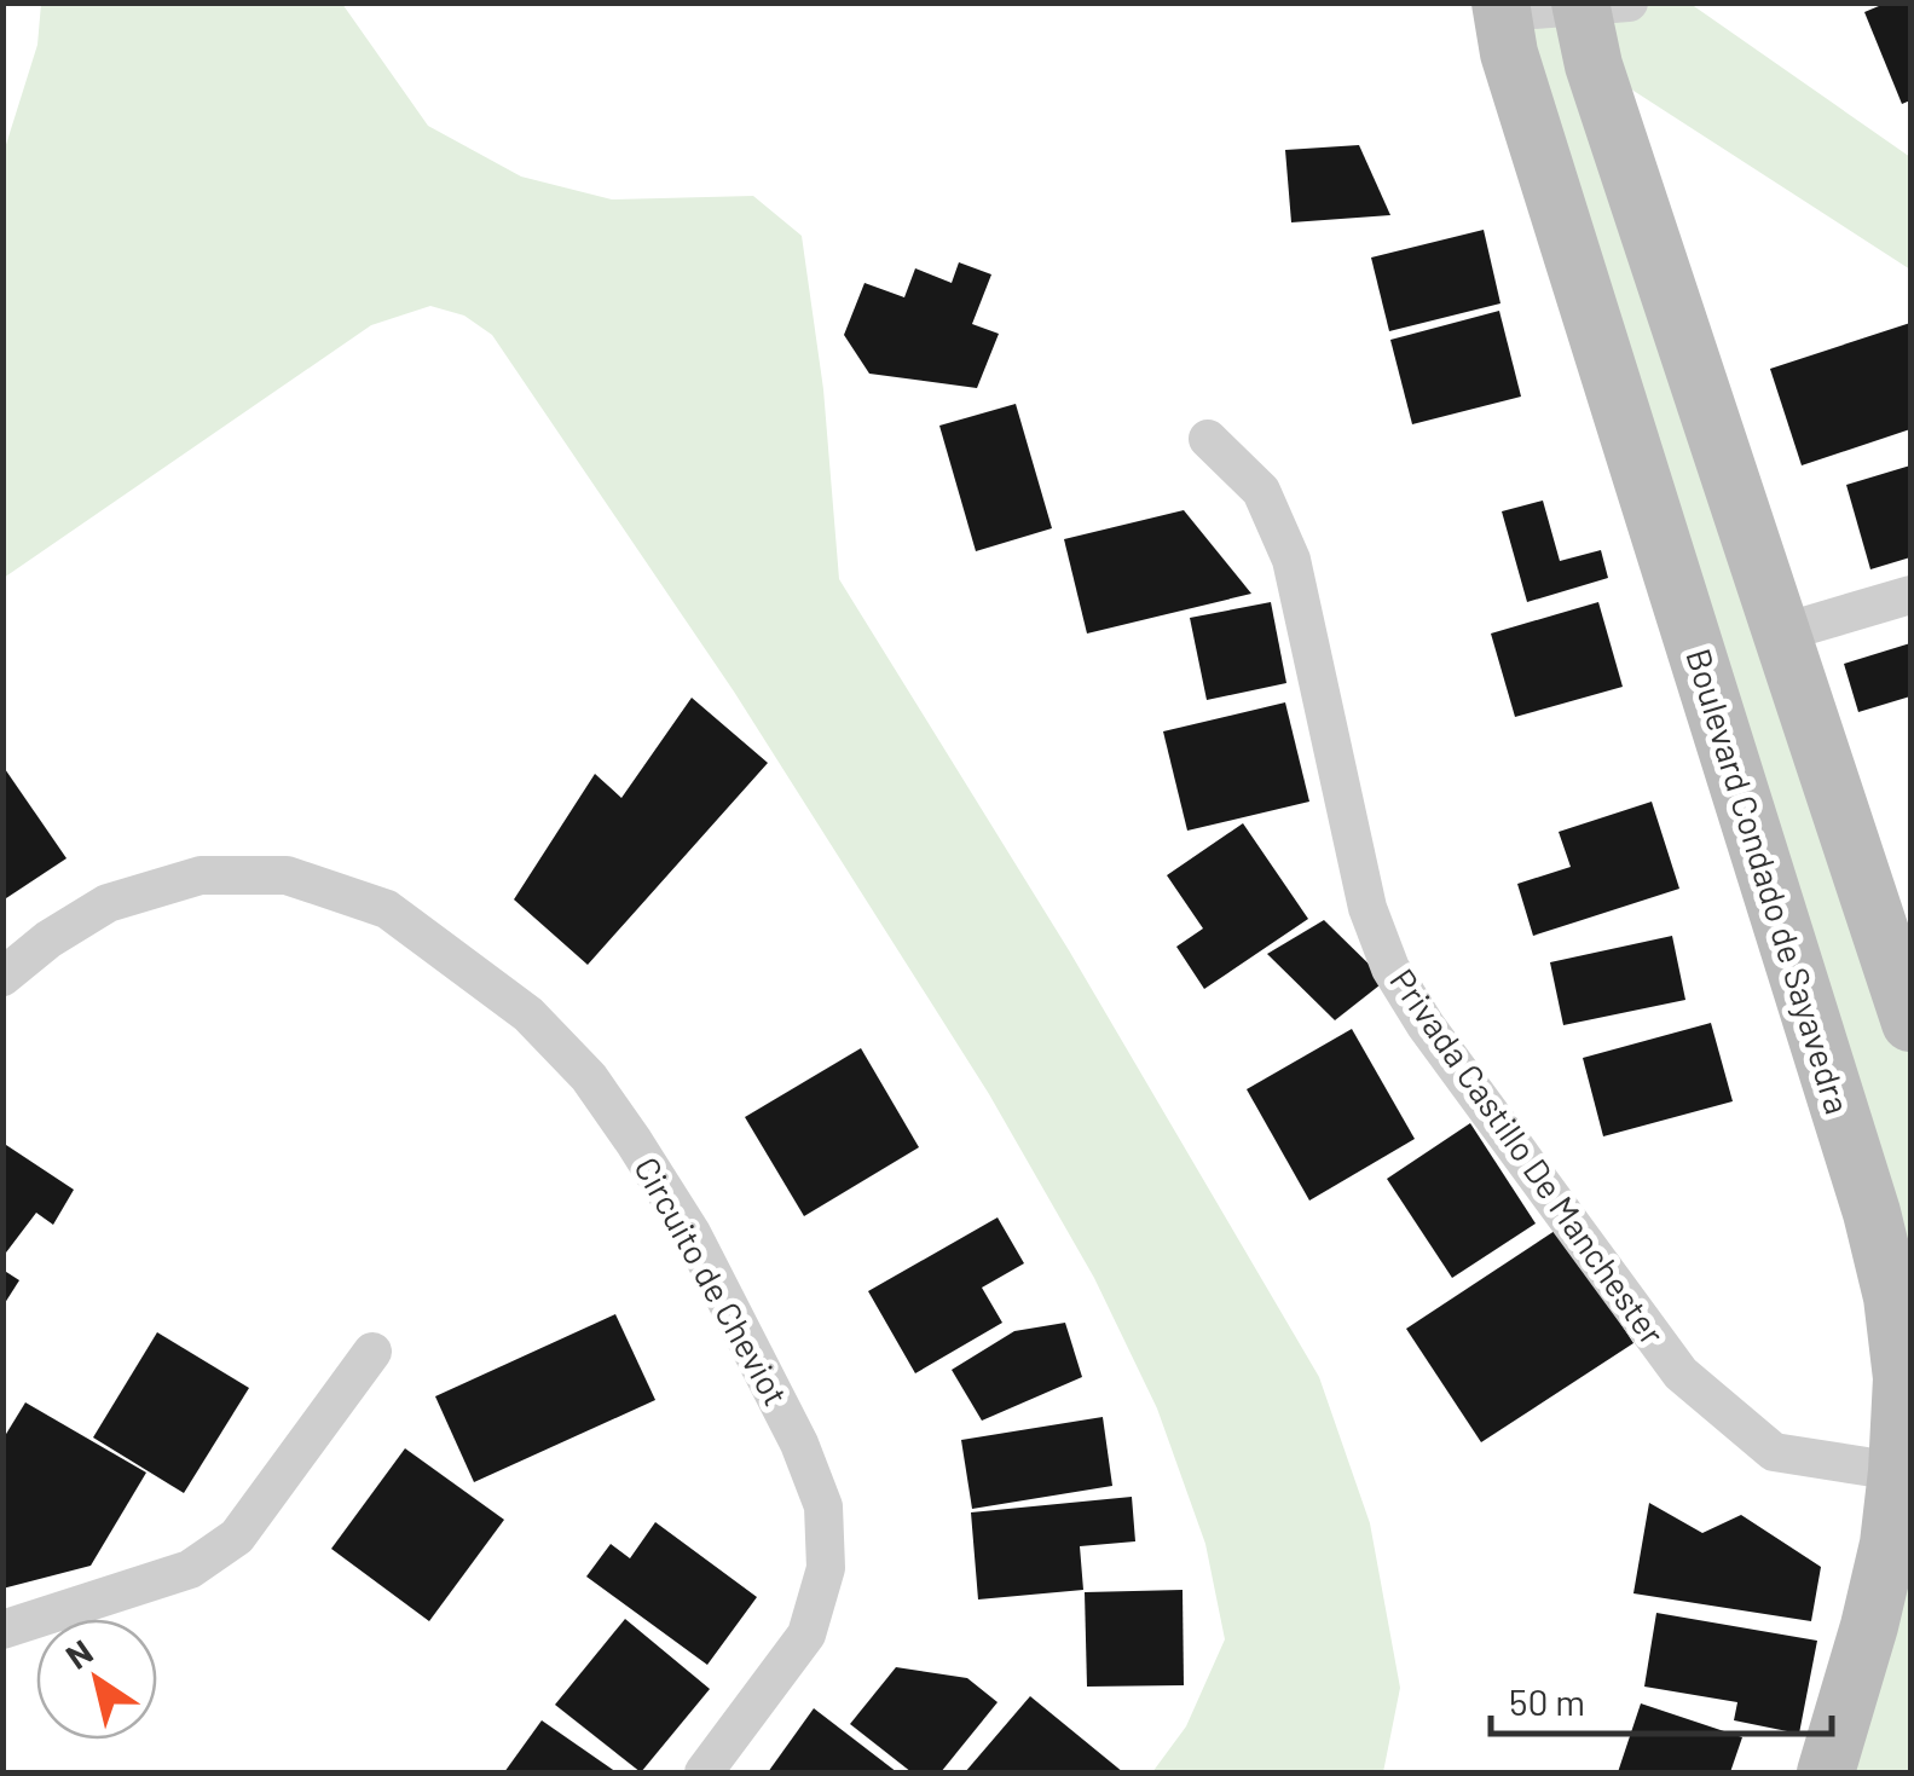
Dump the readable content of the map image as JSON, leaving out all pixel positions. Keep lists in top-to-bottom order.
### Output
{
  "streets": {
    "street": ["Boulevard Condado de Sayavedra", "Privada Castillo De Manchester", "Circuito de Cheviot"]
  },
  "crossings": [
    ["Boulevard Condado de Sayavedra", "Privada Castillo De Manchester"]
  ],
  "scale_bar": "50 m",
  "north": "top left"
}
